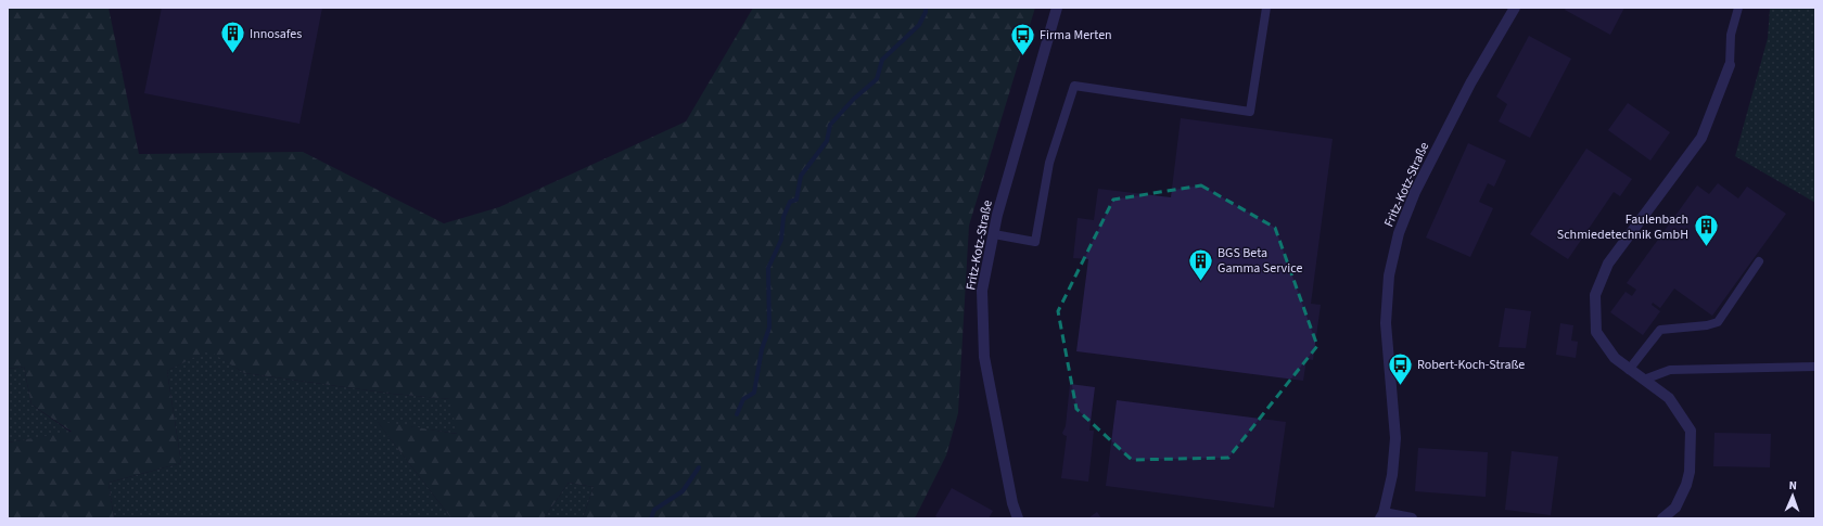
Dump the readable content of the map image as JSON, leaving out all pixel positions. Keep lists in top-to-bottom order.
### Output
{
  "streets": {
    "street": ["Fritz-Kotz-Straße"]
  },
  "places": {
    "building": ["Innosafes", "Faulenbach Schmiedetechnik GmbH", "BGS Beta Gamma Service"],
    "bus stop": ["Firma Merten", "Robert-Koch-Straße"]
  },
  "north": "top"
}
